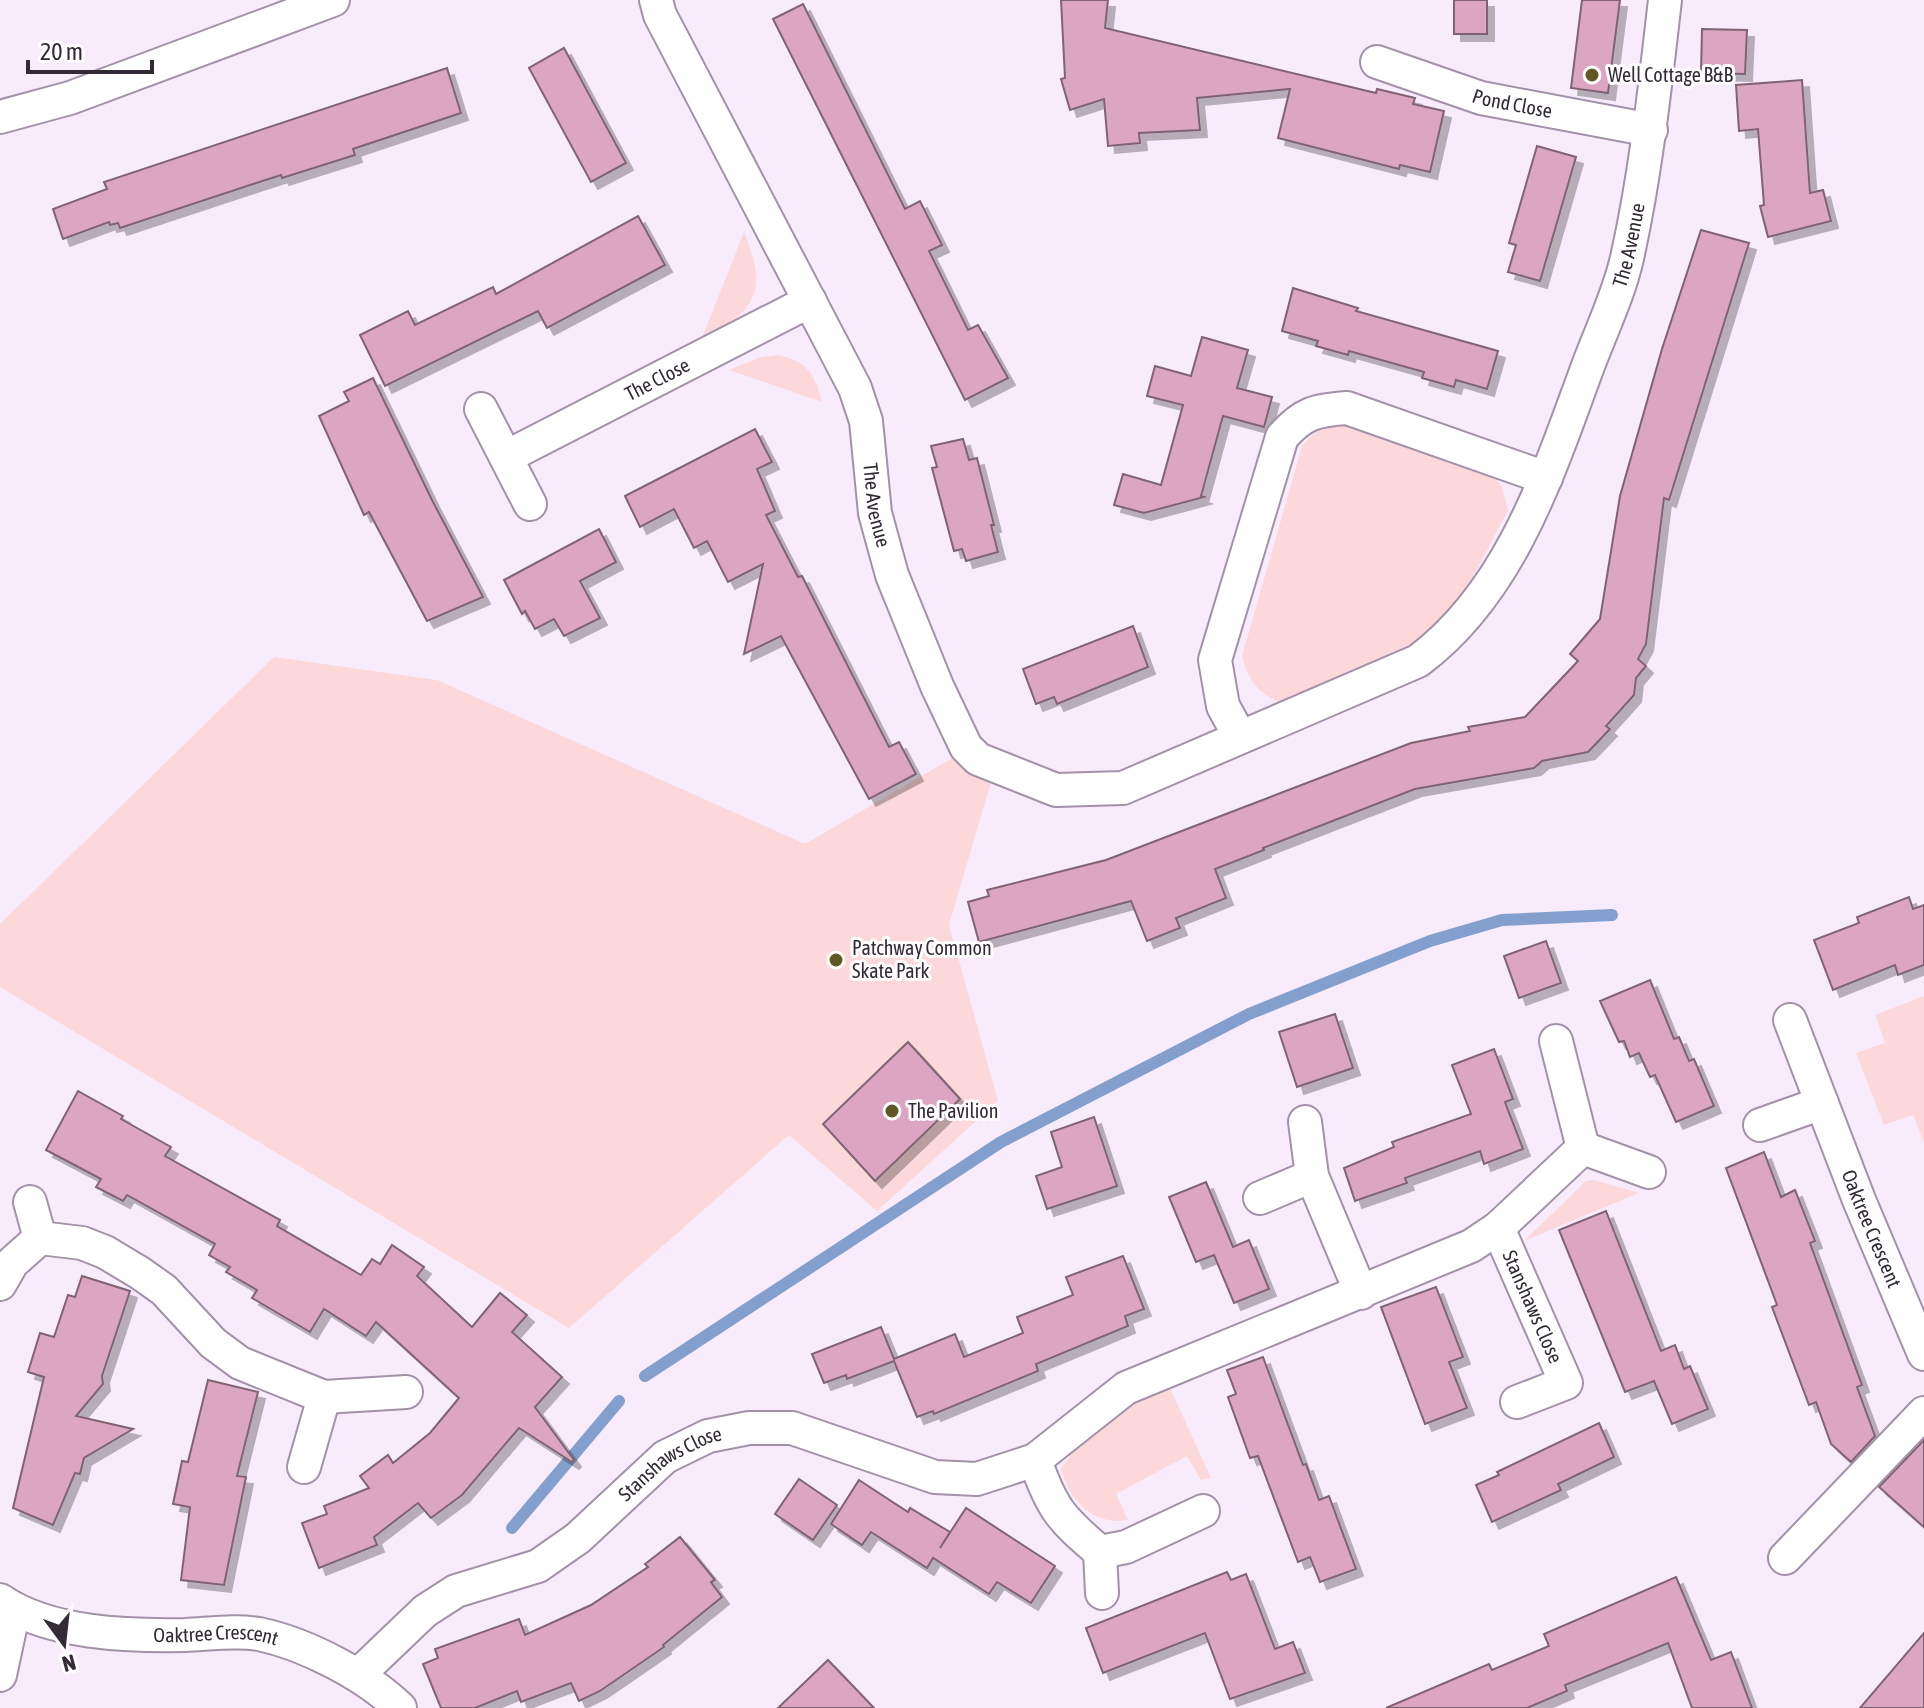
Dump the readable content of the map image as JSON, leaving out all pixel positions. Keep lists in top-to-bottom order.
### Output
{
  "streets": {
    "street": [
      "Pond Close",
      "The Avenue",
      "The Close",
      "Oaktree Crescent",
      "Stanshaws Close"
    ]
  },
  "crossings": [
    ["Pond Close", "The Avenue"],
    ["The Avenue", "The Close"],
    ["Oaktree Crescent", "Stanshaws Close"]
  ],
  "places": ["Well Cottage B&B", "Patchway Common Skate Park", "The Pavilion"],
  "scale_bar": "20 m",
  "north": "bottom"
}
